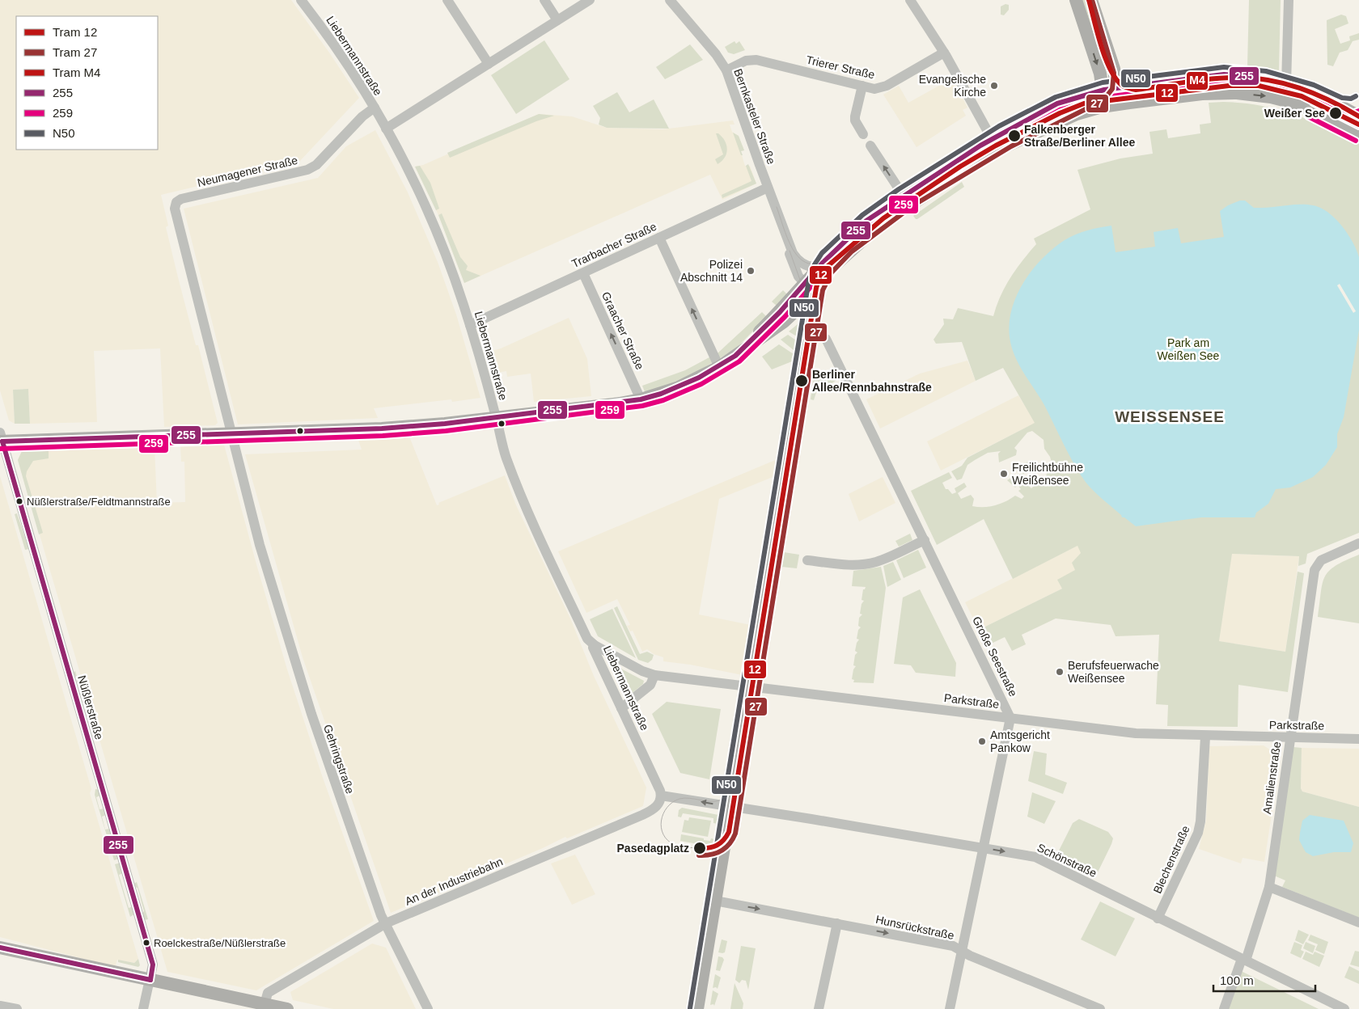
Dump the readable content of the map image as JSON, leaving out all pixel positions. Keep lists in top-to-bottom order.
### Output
{
  "streets": {
    "street": [
      "Liebermannstraße",
      "Trierer Straße",
      "Bernkasteler Straße",
      "Neumagener Straße",
      "Trarbacher Straße",
      "Graacher Straße",
      "Große Seestraße",
      "Parkstraße",
      "Nüßlerstraße",
      "Gehringstraße",
      "Amalienstraße",
      "Blechenstraße",
      "Schönstraße",
      "An der Industriebahn",
      "Hunsrückstraße"
    ]
  },
  "crossings": [
    ["Liebermannstraße", "Neumagener Straße"],
    ["Liebermannstraße", "Trarbacher Straße"],
    ["Liebermannstraße", "Parkstraße"],
    ["Liebermannstraße", "An der Industriebahn"],
    ["Trierer Straße", "Bernkasteler Straße"],
    ["Bernkasteler Straße", "Trarbacher Straße"],
    ["Neumagener Straße", "Gehringstraße"],
    ["Trarbacher Straße", "Graacher Straße"],
    ["Große Seestraße", "Parkstraße"],
    ["Parkstraße", "Amalienstraße"],
    ["Parkstraße", "Blechenstraße"],
    ["Gehringstraße", "An der Industriebahn"],
    ["Amalienstraße", "Schönstraße"],
    ["Blechenstraße", "Schönstraße"]
  ],
  "one_way": ["Hunsrückstraße"],
  "districts": ["WEISSENSEE"],
  "parks": ["Park am Weißen See"],
  "places": [
    "Evangelische Kirche",
    "Weißer See",
    "Falkenberger Straße/Berliner Allee",
    "Polizei Abschnitt 14",
    "Berliner Allee/Rennbahnstraße",
    "Freilichtbühne Weißensee",
    "Nüßlerstraße/Feldtmannstraße",
    "Berufsfeuerwache Weißensee",
    "Amtsgericht Pankow",
    "Pasedagplatz",
    "Roelckestraße/Nüßlerstraße"
  ],
  "lines": [
    "tram line 27",
    "tram line M4",
    "transit line N50",
    "transit line 255",
    "transit line 259",
    "tram line 12"
  ],
  "legend": [
    "Tram 12",
    "Tram 27",
    "Tram M4",
    "255",
    "259",
    "N50"
  ],
  "scale_bar": "100 m"
}
